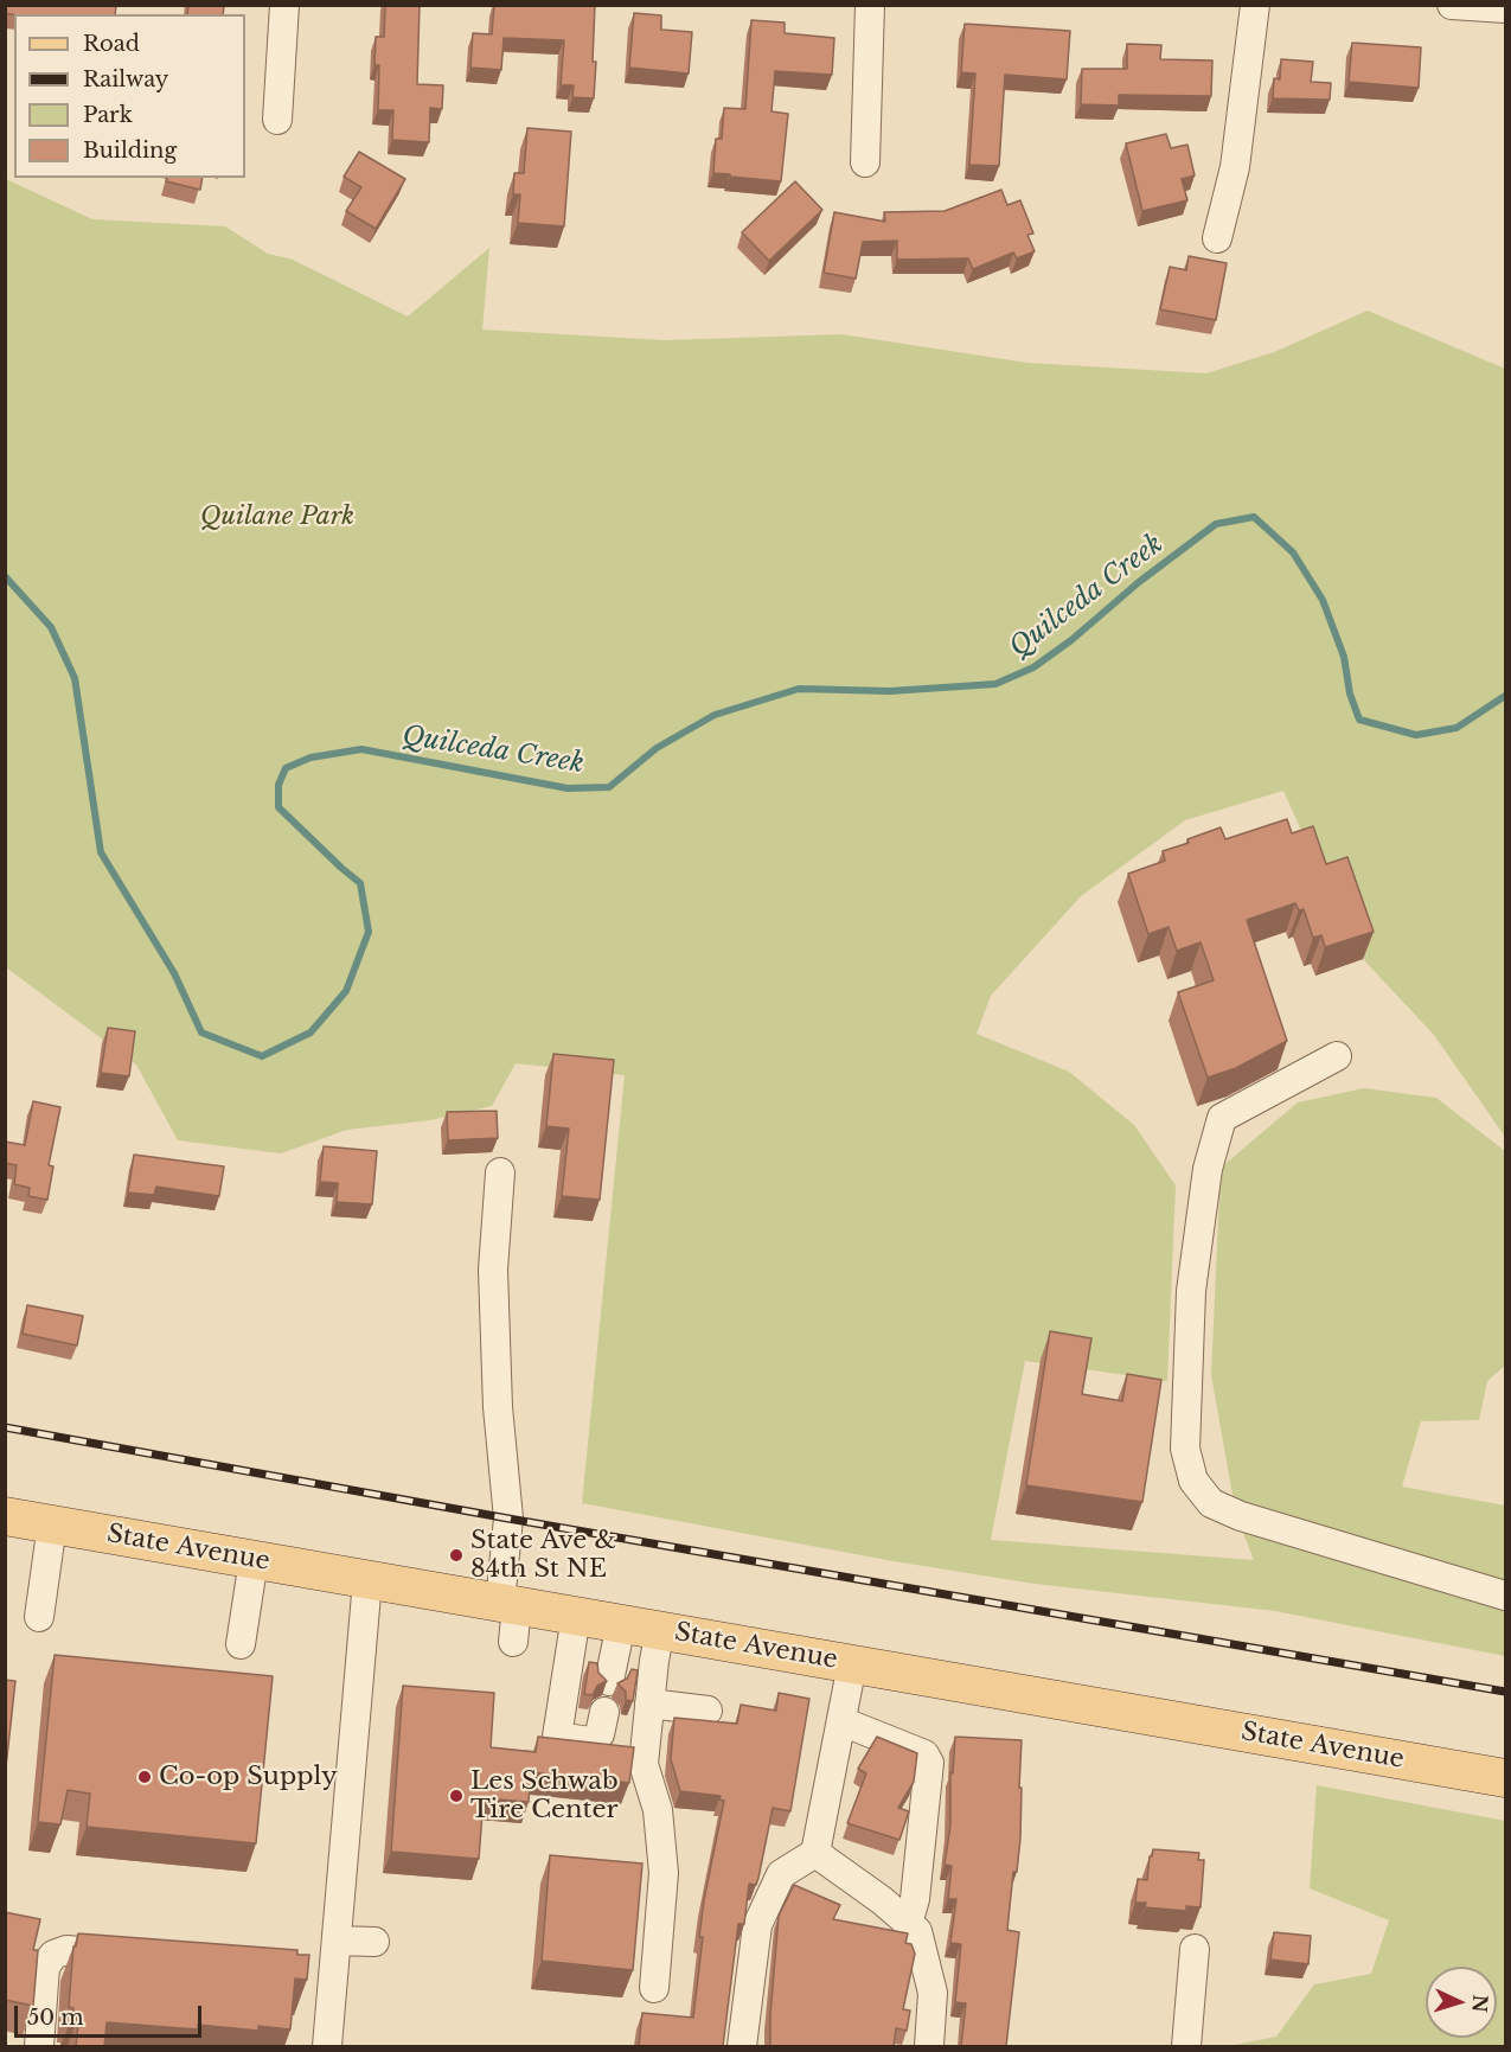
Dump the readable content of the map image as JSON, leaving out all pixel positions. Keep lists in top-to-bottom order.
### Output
{
  "streets": {
    "main road": ["State Avenue"]
  },
  "water": ["Quilceda Creek"],
  "parks": ["Quilane Park"],
  "places": ["State Ave & 84th St NE", "Co-op Supply", "Les Schwab Tire Center"],
  "legend": [
    "Road",
    "Railway",
    "Park",
    "Building"
  ],
  "scale_bar": "50 m",
  "north": "right"
}
